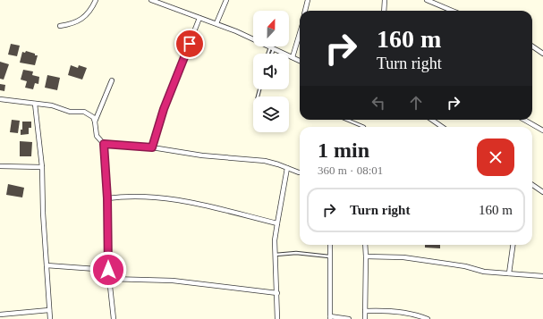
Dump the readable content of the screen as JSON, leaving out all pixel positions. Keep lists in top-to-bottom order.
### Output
{
  "north": "top",
  "page": {
    "turn": ["160 m", "Turn right"],
    "heading": ["1 min", "360 m · 08:01"],
    "list": [
      {
        "name": "Turn right",
        "value": "160 m"
      }
    ]
  }
}
